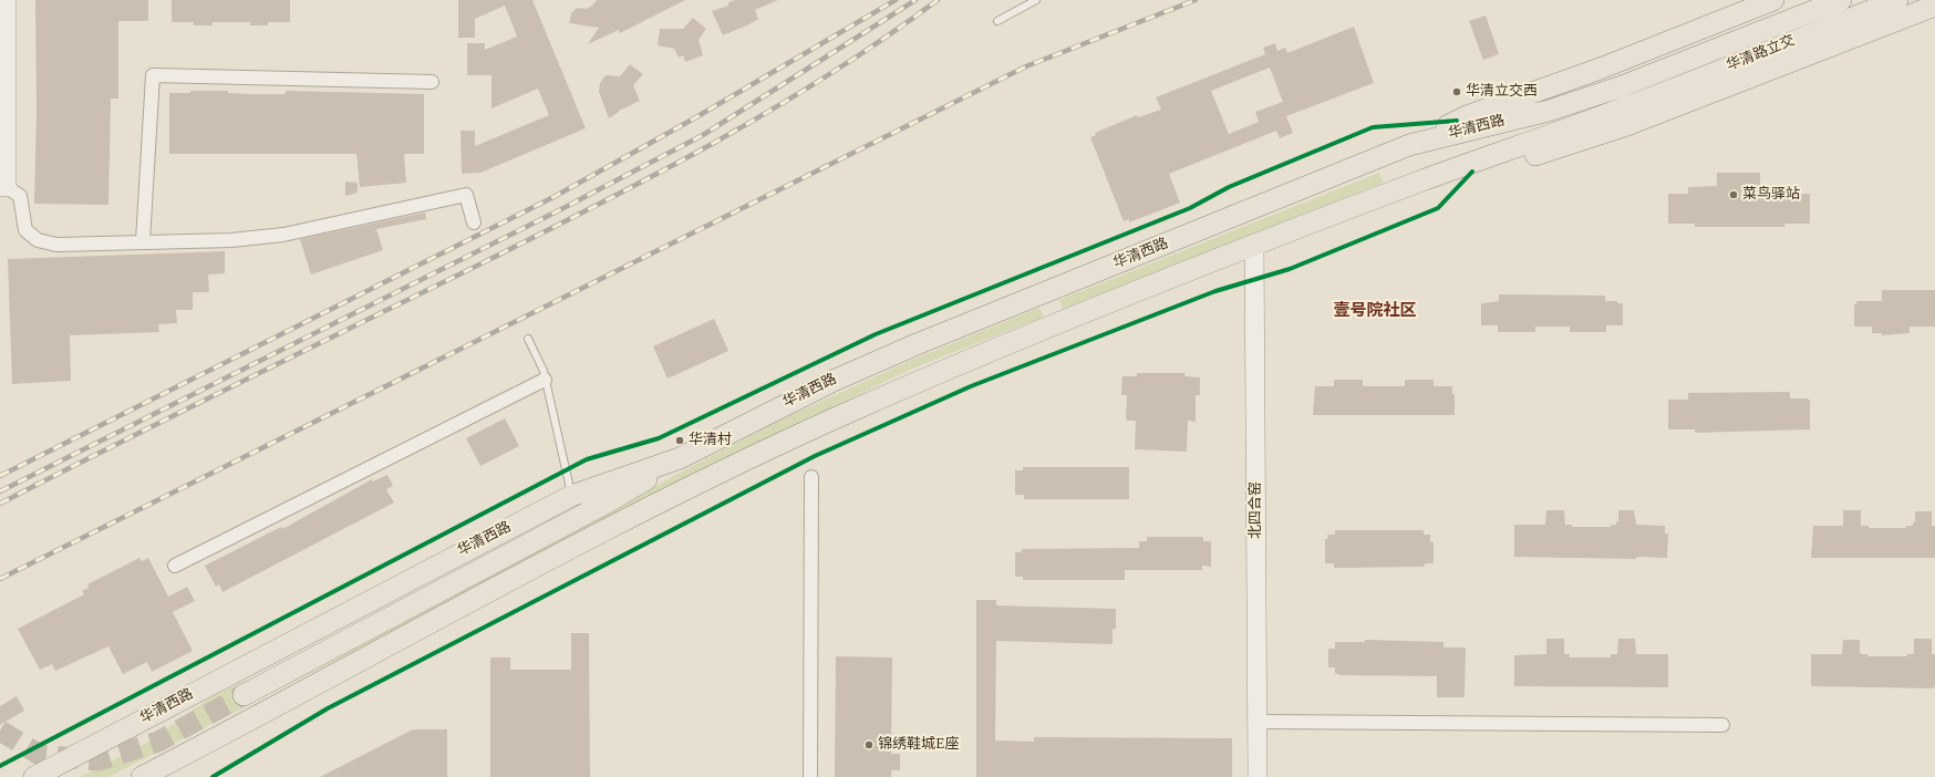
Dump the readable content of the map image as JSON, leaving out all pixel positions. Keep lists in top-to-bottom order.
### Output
{
  "streets": {
    "main road": ["华清路立交", "华清西路"],
    "street": ["北四合窑"]
  },
  "crossings": [
    ["华清路立交", "华清西路"],
    ["华清西路", "北四合窑"]
  ],
  "districts": ["壹号院社区"],
  "places": [
    "华清立交西",
    "菜鸟驿站",
    "华清村",
    "锦绣鞋城E座"
  ]
}
